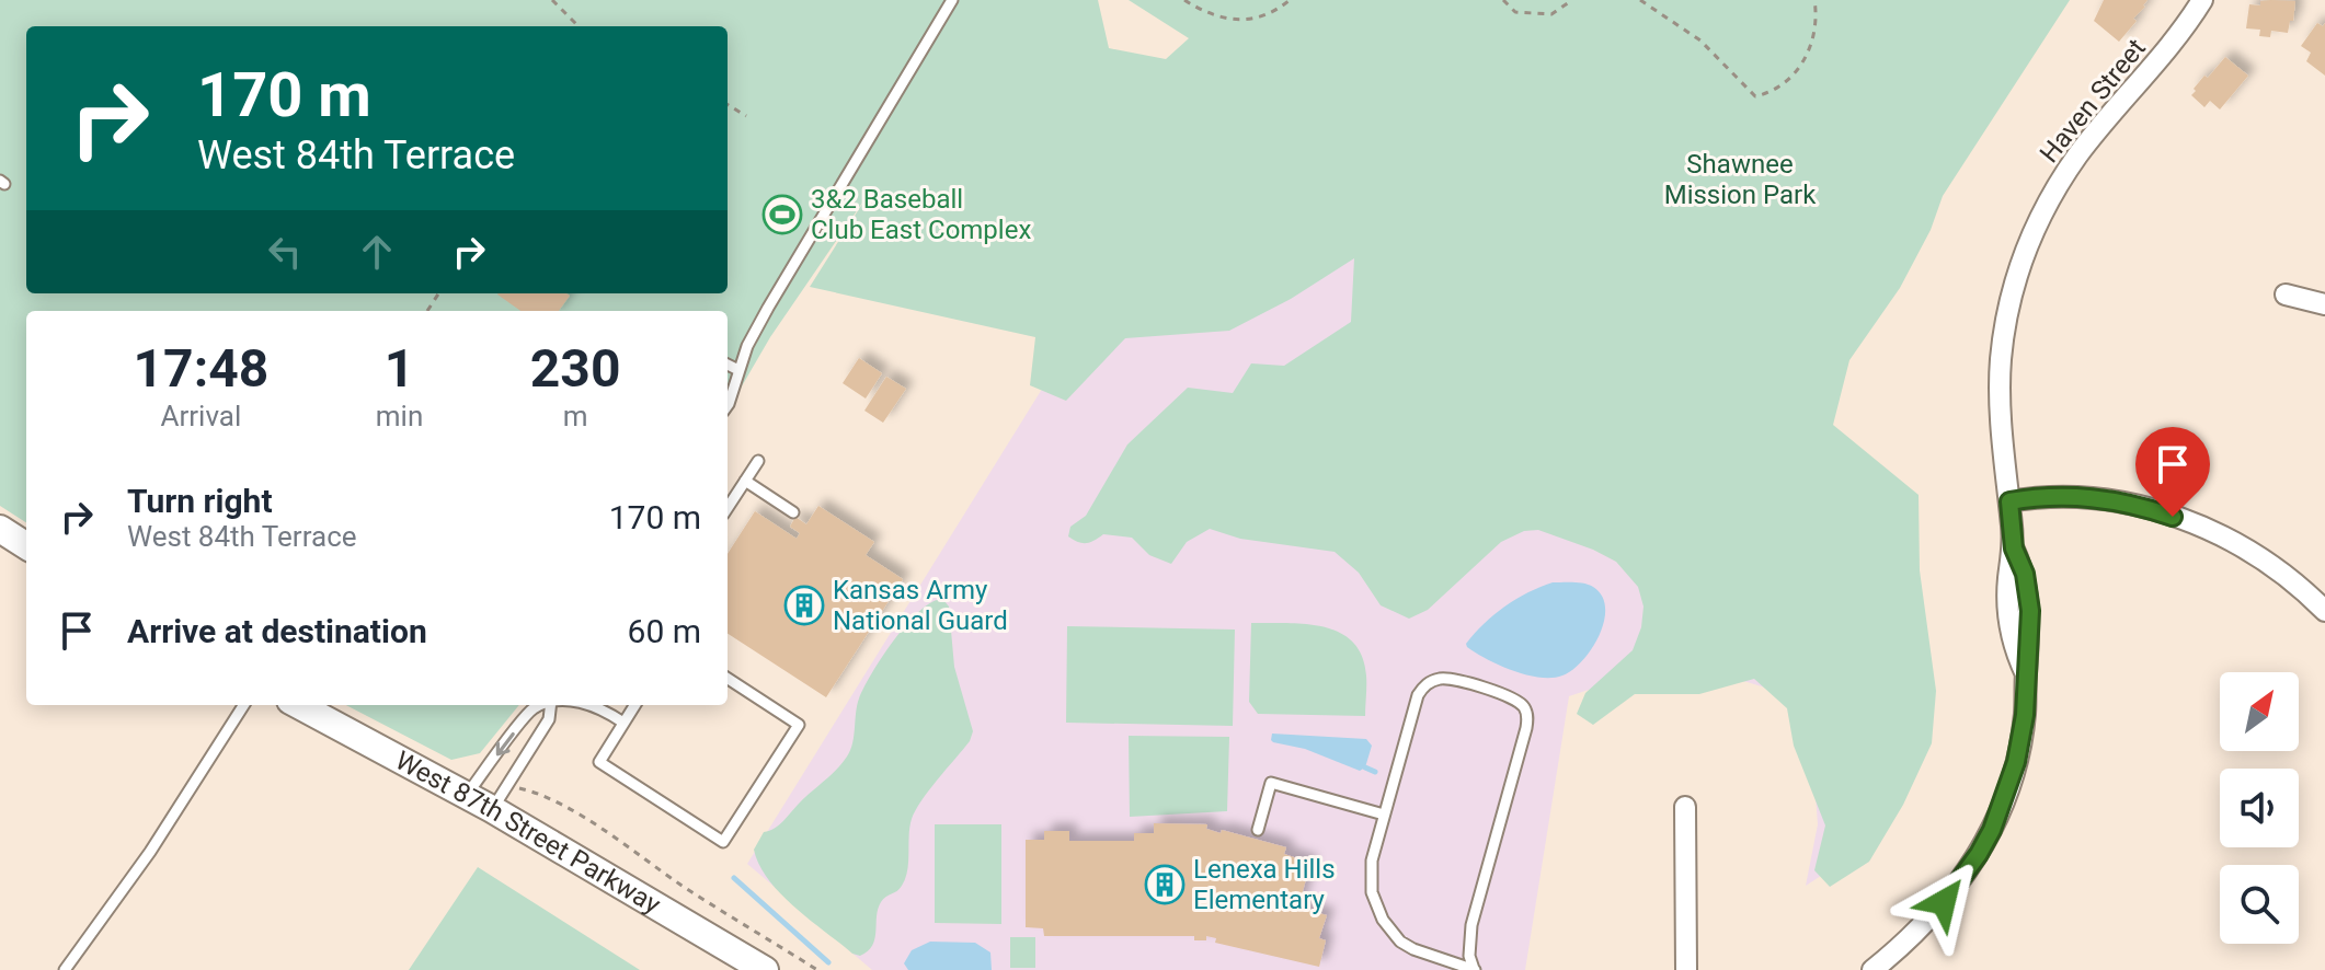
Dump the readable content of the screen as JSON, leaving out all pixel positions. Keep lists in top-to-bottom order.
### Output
{
  "streets": {
    "main road": ["West 87th Street Parkway"],
    "street": ["Haven Street"]
  },
  "parks": ["Shawnee Mission Park"],
  "places": {
    "sports": ["3&2 Baseball Club East Complex"],
    "building": ["Kansas Army National Guard", "Lenexa Hills Elementary"]
  },
  "north": "top right",
  "page": {
    "turn": ["170 m", "West 84th Terrace"],
    "eta": [
      "17:48",
      "Arrival",
      "1",
      "min",
      "230",
      "m"
    ],
    "list": [
      {
        "name": "Turn right",
        "note": "West 84th Terrace",
        "value": "170 m"
      },
      {
        "name": "Arrive at destination",
        "value": "60 m"
      }
    ]
  }
}
